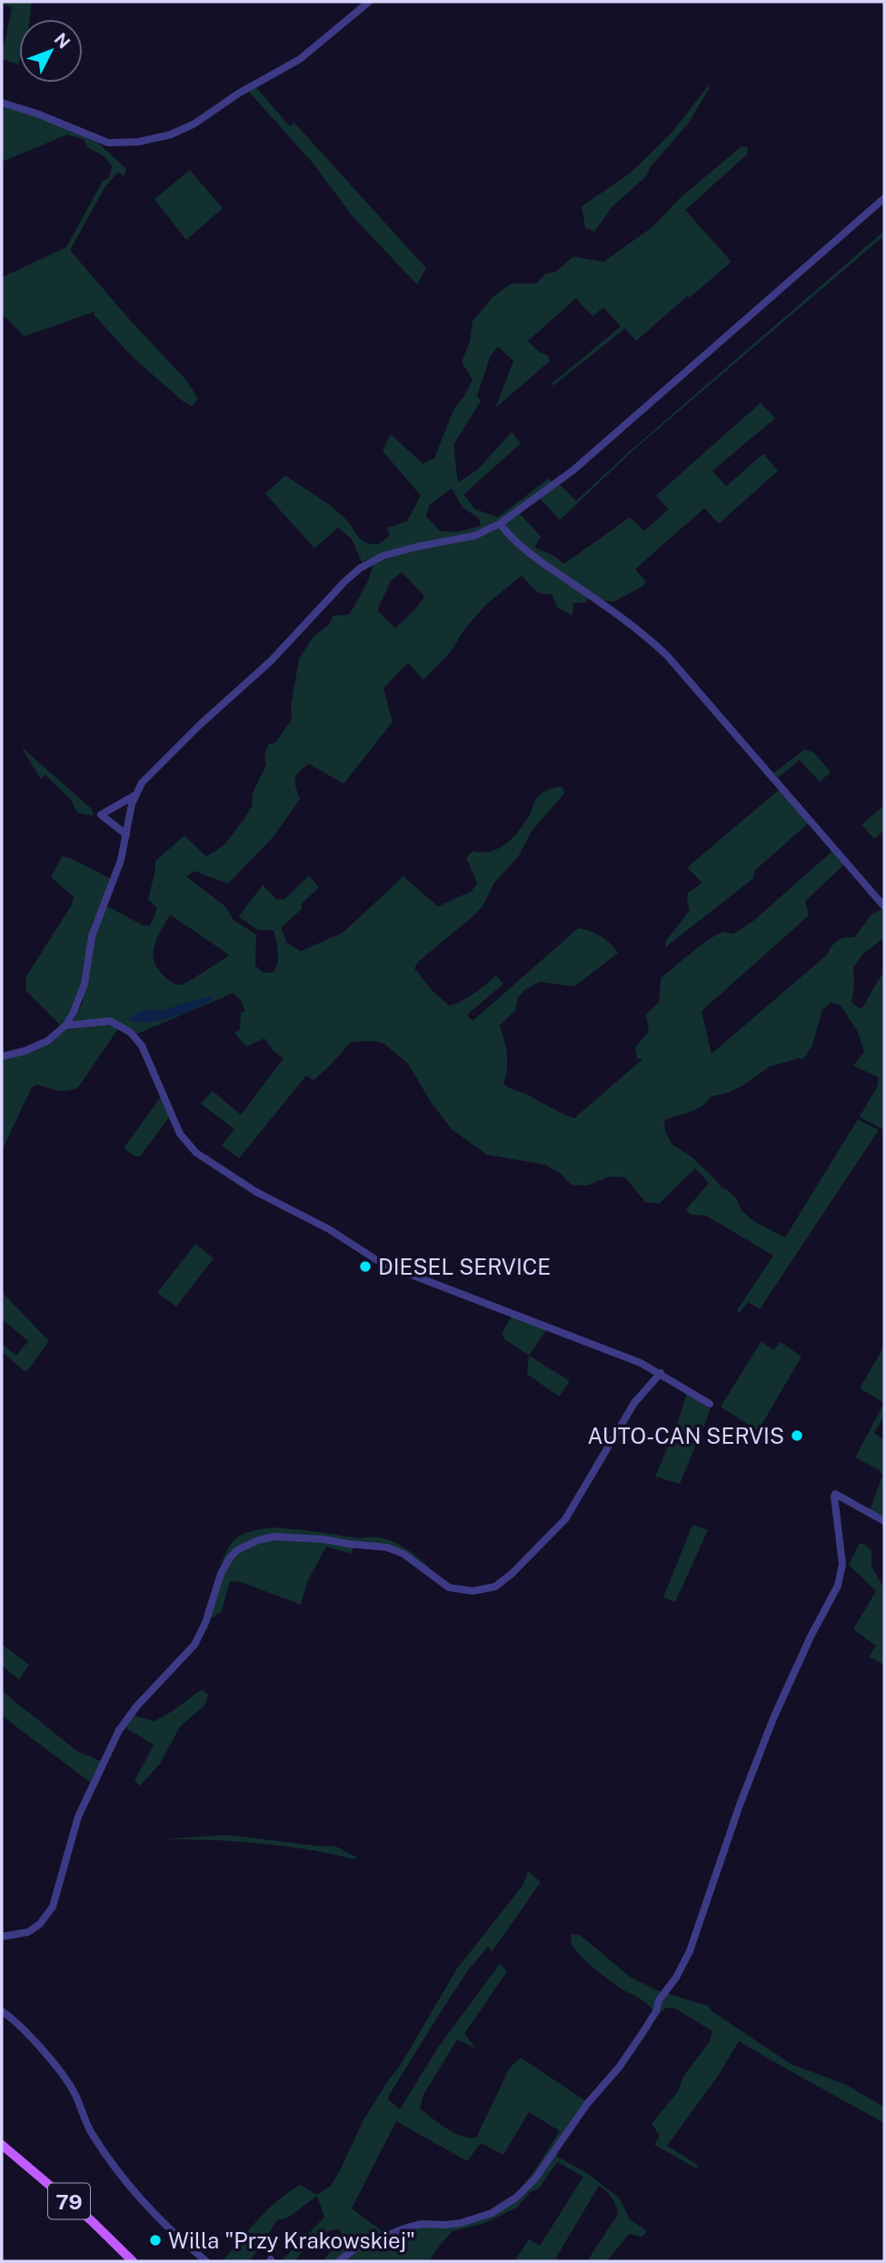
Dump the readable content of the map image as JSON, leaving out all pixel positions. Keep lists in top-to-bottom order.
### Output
{
  "streets": {
    "main road": ["79"]
  },
  "places": ["DIESEL SERVICE", "AUTO-CAN SERVIS", "Willa \"Przy Krakowskiej\""],
  "north": "top right"
}
